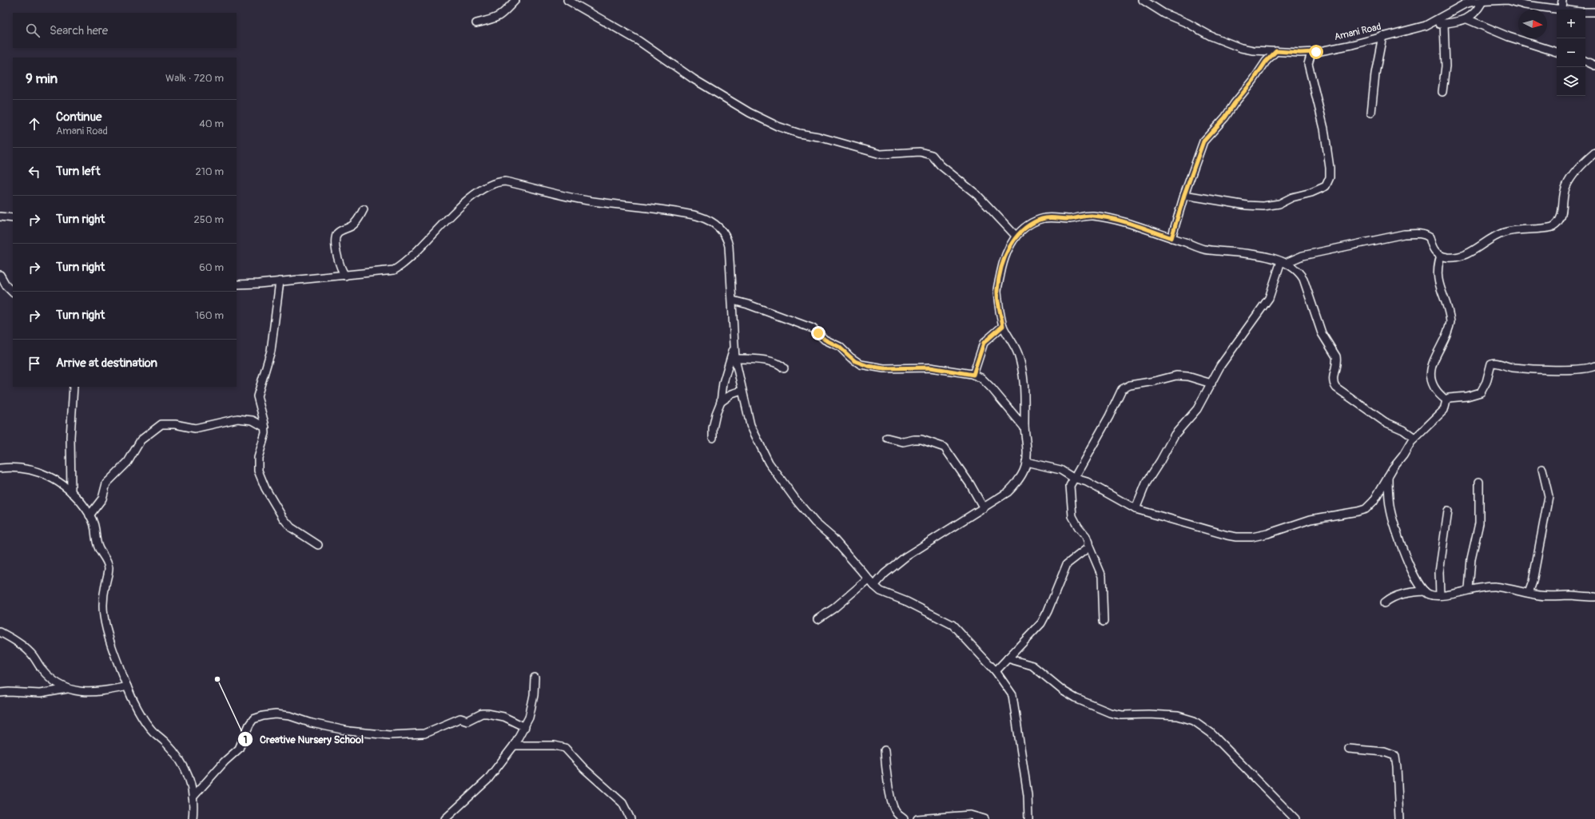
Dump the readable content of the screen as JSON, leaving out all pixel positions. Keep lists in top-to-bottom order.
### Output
{
  "streets": {
    "street": ["Amani Road"]
  },
  "places": ["Creative Nursery School"],
  "north": "right",
  "page": {
    "map_buttons": ["+", "−"],
    "search": "Search here",
    "heading": ["9 min", "Walk · 720 m"],
    "list": [
      ["Continue", "Amani Road", "40 m"],
      ["Turn left", "210 m"],
      ["Turn right", "250 m"],
      ["Turn right", "60 m"],
      ["Turn right", "160 m"],
      "Arrive at destination"
    ]
  }
}
